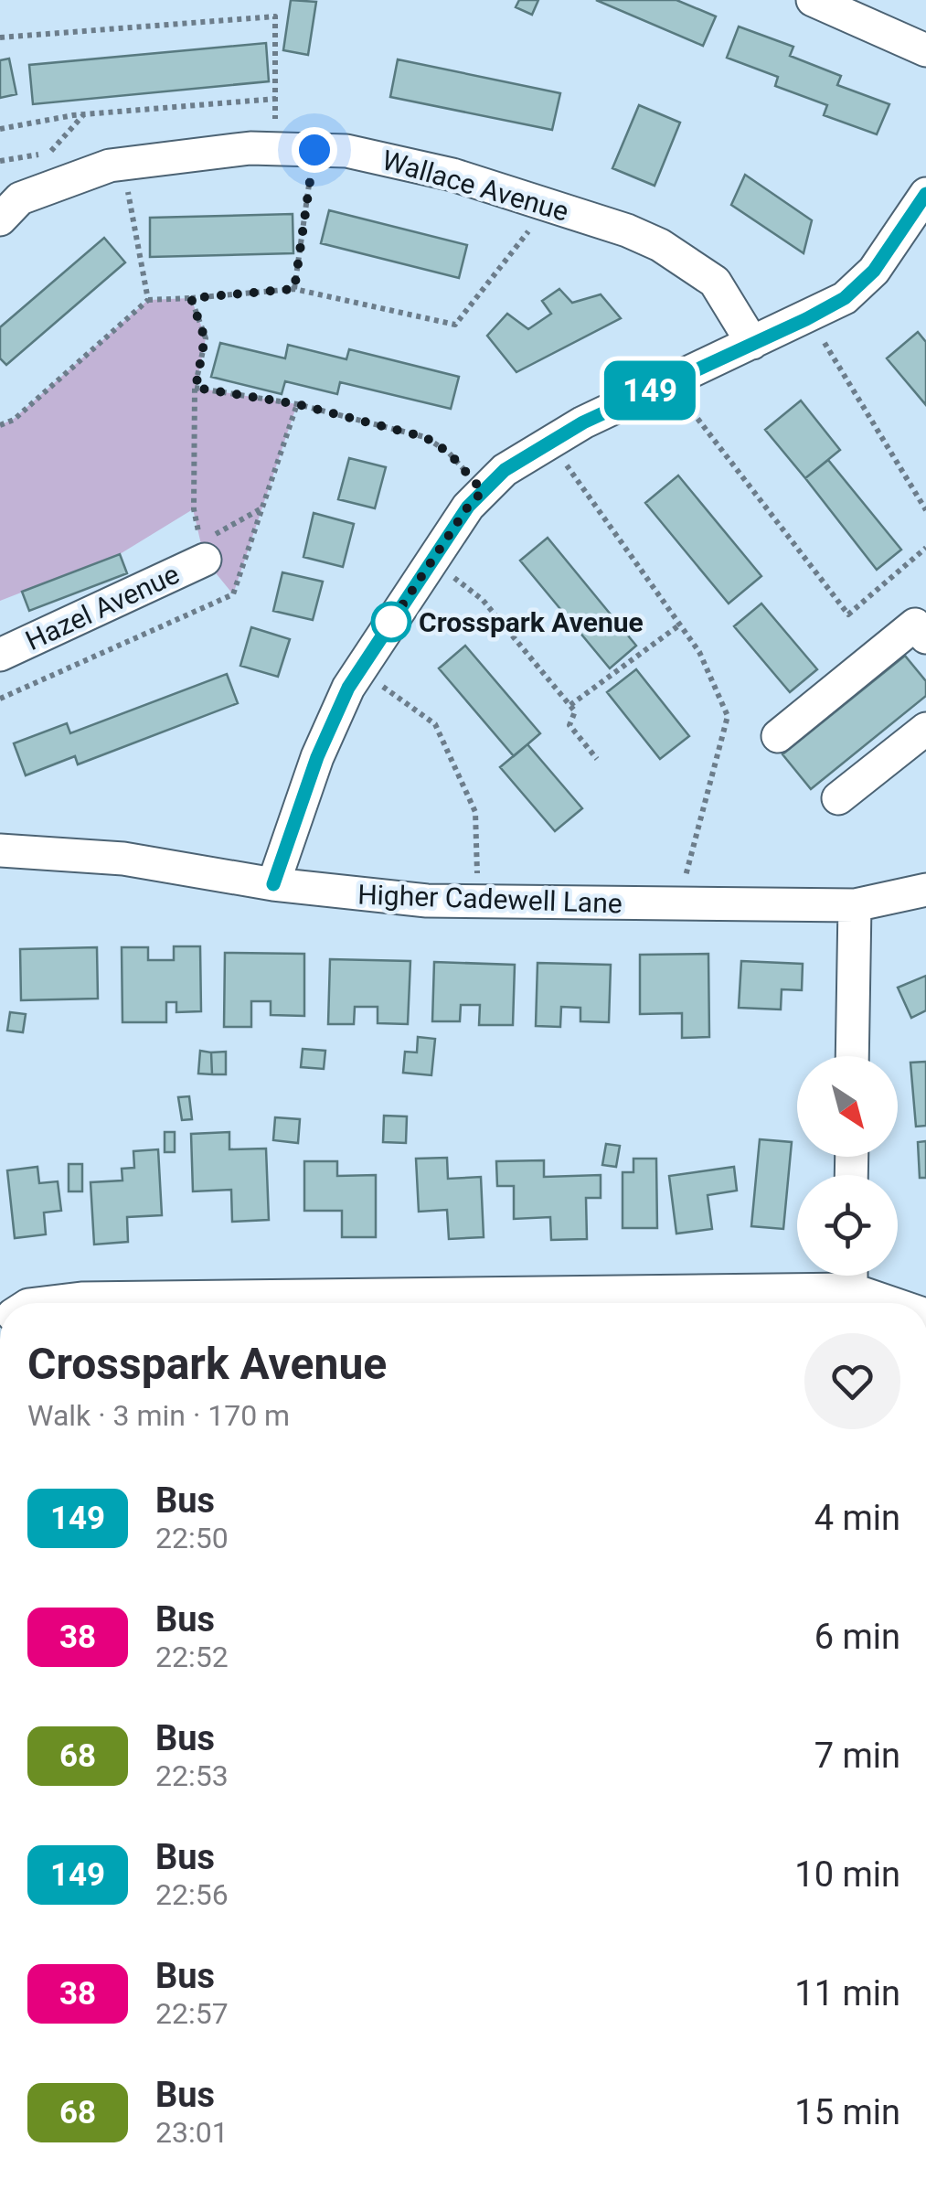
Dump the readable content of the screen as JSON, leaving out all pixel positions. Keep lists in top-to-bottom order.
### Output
{
  "streets": {
    "street": ["Wallace Avenue", "Hazel Avenue", "Higher Cadewell Lane"]
  },
  "places": ["Crosspark Avenue"],
  "lines": ["bus line 149"],
  "north": "bottom right",
  "page": {
    "on_map": "149",
    "heading": ["Crosspark Avenue", "Walk · 3 min · 170 m"],
    "list": [
      {
        "mark": "149",
        "name": "Bus",
        "note": "22:50",
        "value": "4 min"
      },
      {
        "mark": "38",
        "name": "Bus",
        "note": "22:52",
        "value": "6 min"
      },
      {
        "mark": "68",
        "name": "Bus",
        "note": "22:53",
        "value": "7 min"
      },
      {
        "mark": "149",
        "name": "Bus",
        "note": "22:56",
        "value": "10 min"
      },
      {
        "mark": "38",
        "name": "Bus",
        "note": "22:57",
        "value": "11 min"
      },
      {
        "mark": "68",
        "name": "Bus",
        "note": "23:01",
        "value": "15 min"
      }
    ]
  }
}
